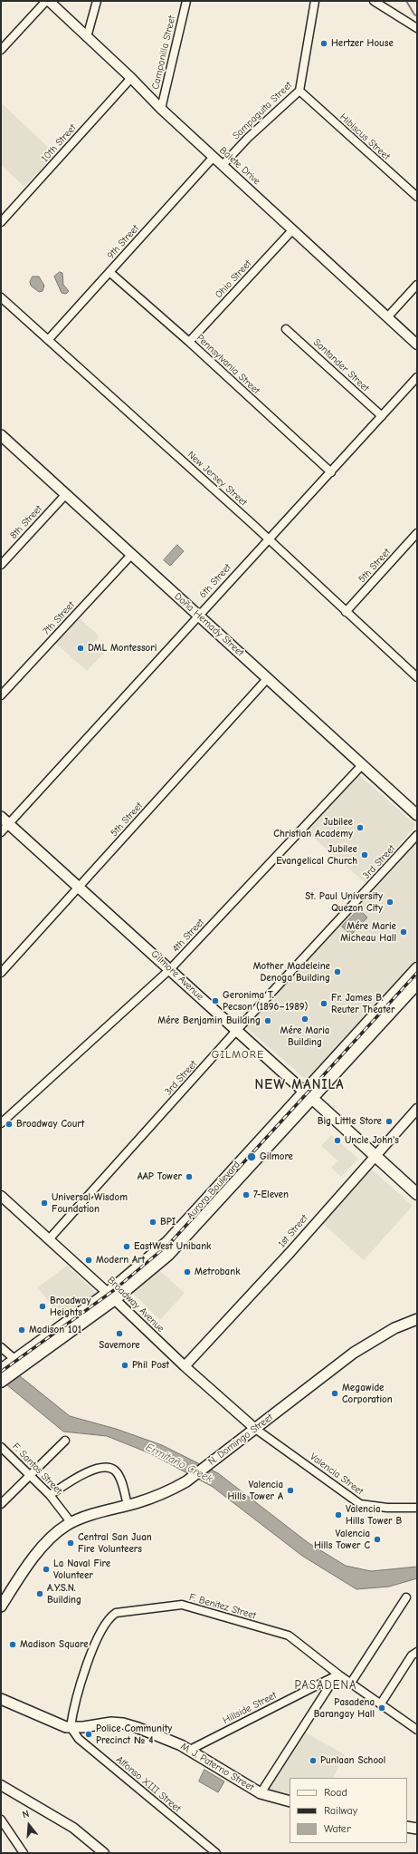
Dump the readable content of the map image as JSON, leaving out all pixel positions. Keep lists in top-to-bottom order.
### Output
{
  "streets": {
    "main road": [
      "Doña Hemady Street",
      "Gilmore Avenue",
      "Aurora Boulevard",
      "N. Domingo Street",
      "M. J. Paterno Street"
    ],
    "street": [
      "Campanilla Street",
      "Sampaguita Street",
      "Hibiscus Street",
      "10th Street",
      "Balete Drive",
      "9th Street",
      "Ohio Street",
      "Pennsylvania Street",
      "Santander Street",
      "New Jersey Street",
      "8th Street",
      "5th Street",
      "6th Street",
      "7th Street",
      "3rd Street",
      "4th Street",
      "1st Street",
      "Broadway Avenue",
      "F. Santos Street",
      "Valencia Street",
      "F. Benitez Street",
      "Hillside Street",
      "Alfonso XIII Street"
    ]
  },
  "crossings": [
    ["Campanilla Street", "Balete Drive"],
    ["Sampaguita Street", "Hibiscus Street"],
    ["Sampaguita Street", "Balete Drive"],
    ["10th Street", "Balete Drive"],
    ["Balete Drive", "9th Street"],
    ["Balete Drive", "Ohio Street"],
    ["9th Street", "Pennsylvania Street"],
    ["9th Street", "New Jersey Street"],
    ["Ohio Street", "Pennsylvania Street"],
    ["Pennsylvania Street", "6th Street"],
    ["Santander Street", "6th Street"],
    ["New Jersey Street", "5th Street"],
    ["New Jersey Street", "6th Street"],
    ["8th Street", "Doña Hemady Street"],
    ["5th Street", "Doña Hemady Street"],
    ["5th Street", "Gilmore Avenue"],
    ["6th Street", "Doña Hemady Street"],
    ["6th Street", "Gilmore Avenue"],
    ["7th Street", "Doña Hemady Street"],
    ["Doña Hemady Street", "4th Street"],
    ["3rd Street", "Gilmore Avenue"],
    ["3rd Street", "Broadway Avenue"],
    ["4th Street", "Gilmore Avenue"],
    ["Gilmore Avenue", "Aurora Boulevard"],
    ["Gilmore Avenue", "1st Street"],
    ["Aurora Boulevard", "Broadway Avenue"],
    ["1st Street", "Broadway Avenue"],
    ["Broadway Avenue", "N. Domingo Street"],
    ["Broadway Avenue", "Valencia Street"],
    ["N. Domingo Street", "F. Santos Street"],
    ["N. Domingo Street", "Valencia Street"],
    ["F. Benitez Street", "Hillside Street"],
    ["F. Benitez Street", "M. J. Paterno Street"],
    ["F. Benitez Street", "Alfonso XIII Street"],
    ["Hillside Street", "M. J. Paterno Street"],
    ["M. J. Paterno Street", "Alfonso XIII Street"]
  ],
  "districts": ["GILMORE", "NEW MANILA", "PASADENA"],
  "water": ["Ermitaño Creek"],
  "places": [
    "Hertzer House",
    "DML Montessori",
    "Jubilee Christian Academy",
    "Jubilee Evangelical Church",
    "St. Paul University Quezon City",
    "Mére Marie Micheau Hall",
    "Mother Madeleine Denoga Building",
    "Geronima T. Pecson (1896–1989)",
    "Fr. James B. Reuter Theater",
    "Mére Maria Building",
    "Mére Benjamin Building",
    "Big Little Store",
    "Broadway Court",
    "Uncle John's",
    "Gilmore",
    "AAP Tower",
    "7-Eleven",
    "Universal Wisdom Foundation",
    "BPI",
    "EastWest Unibank",
    "Modern Art",
    "Metrobank",
    "Broadway Heights",
    "Madison 101",
    "Savemore",
    "Phil Post",
    "Megawide Corporation",
    "Valencia Hills Tower A",
    "Valencia Hills Tower B",
    "Valencia Hills Tower C",
    "Central San Juan Fire Volunteers",
    "La Naval Fire Volunteer",
    "A.Y.S.N. Building",
    "Madison Square",
    "Pasadena Barangay Hall",
    "Police Community Precinct № 4",
    "Punlaan School"
  ],
  "legend": ["Road", "Railway", "Water"],
  "north": "top"
}
